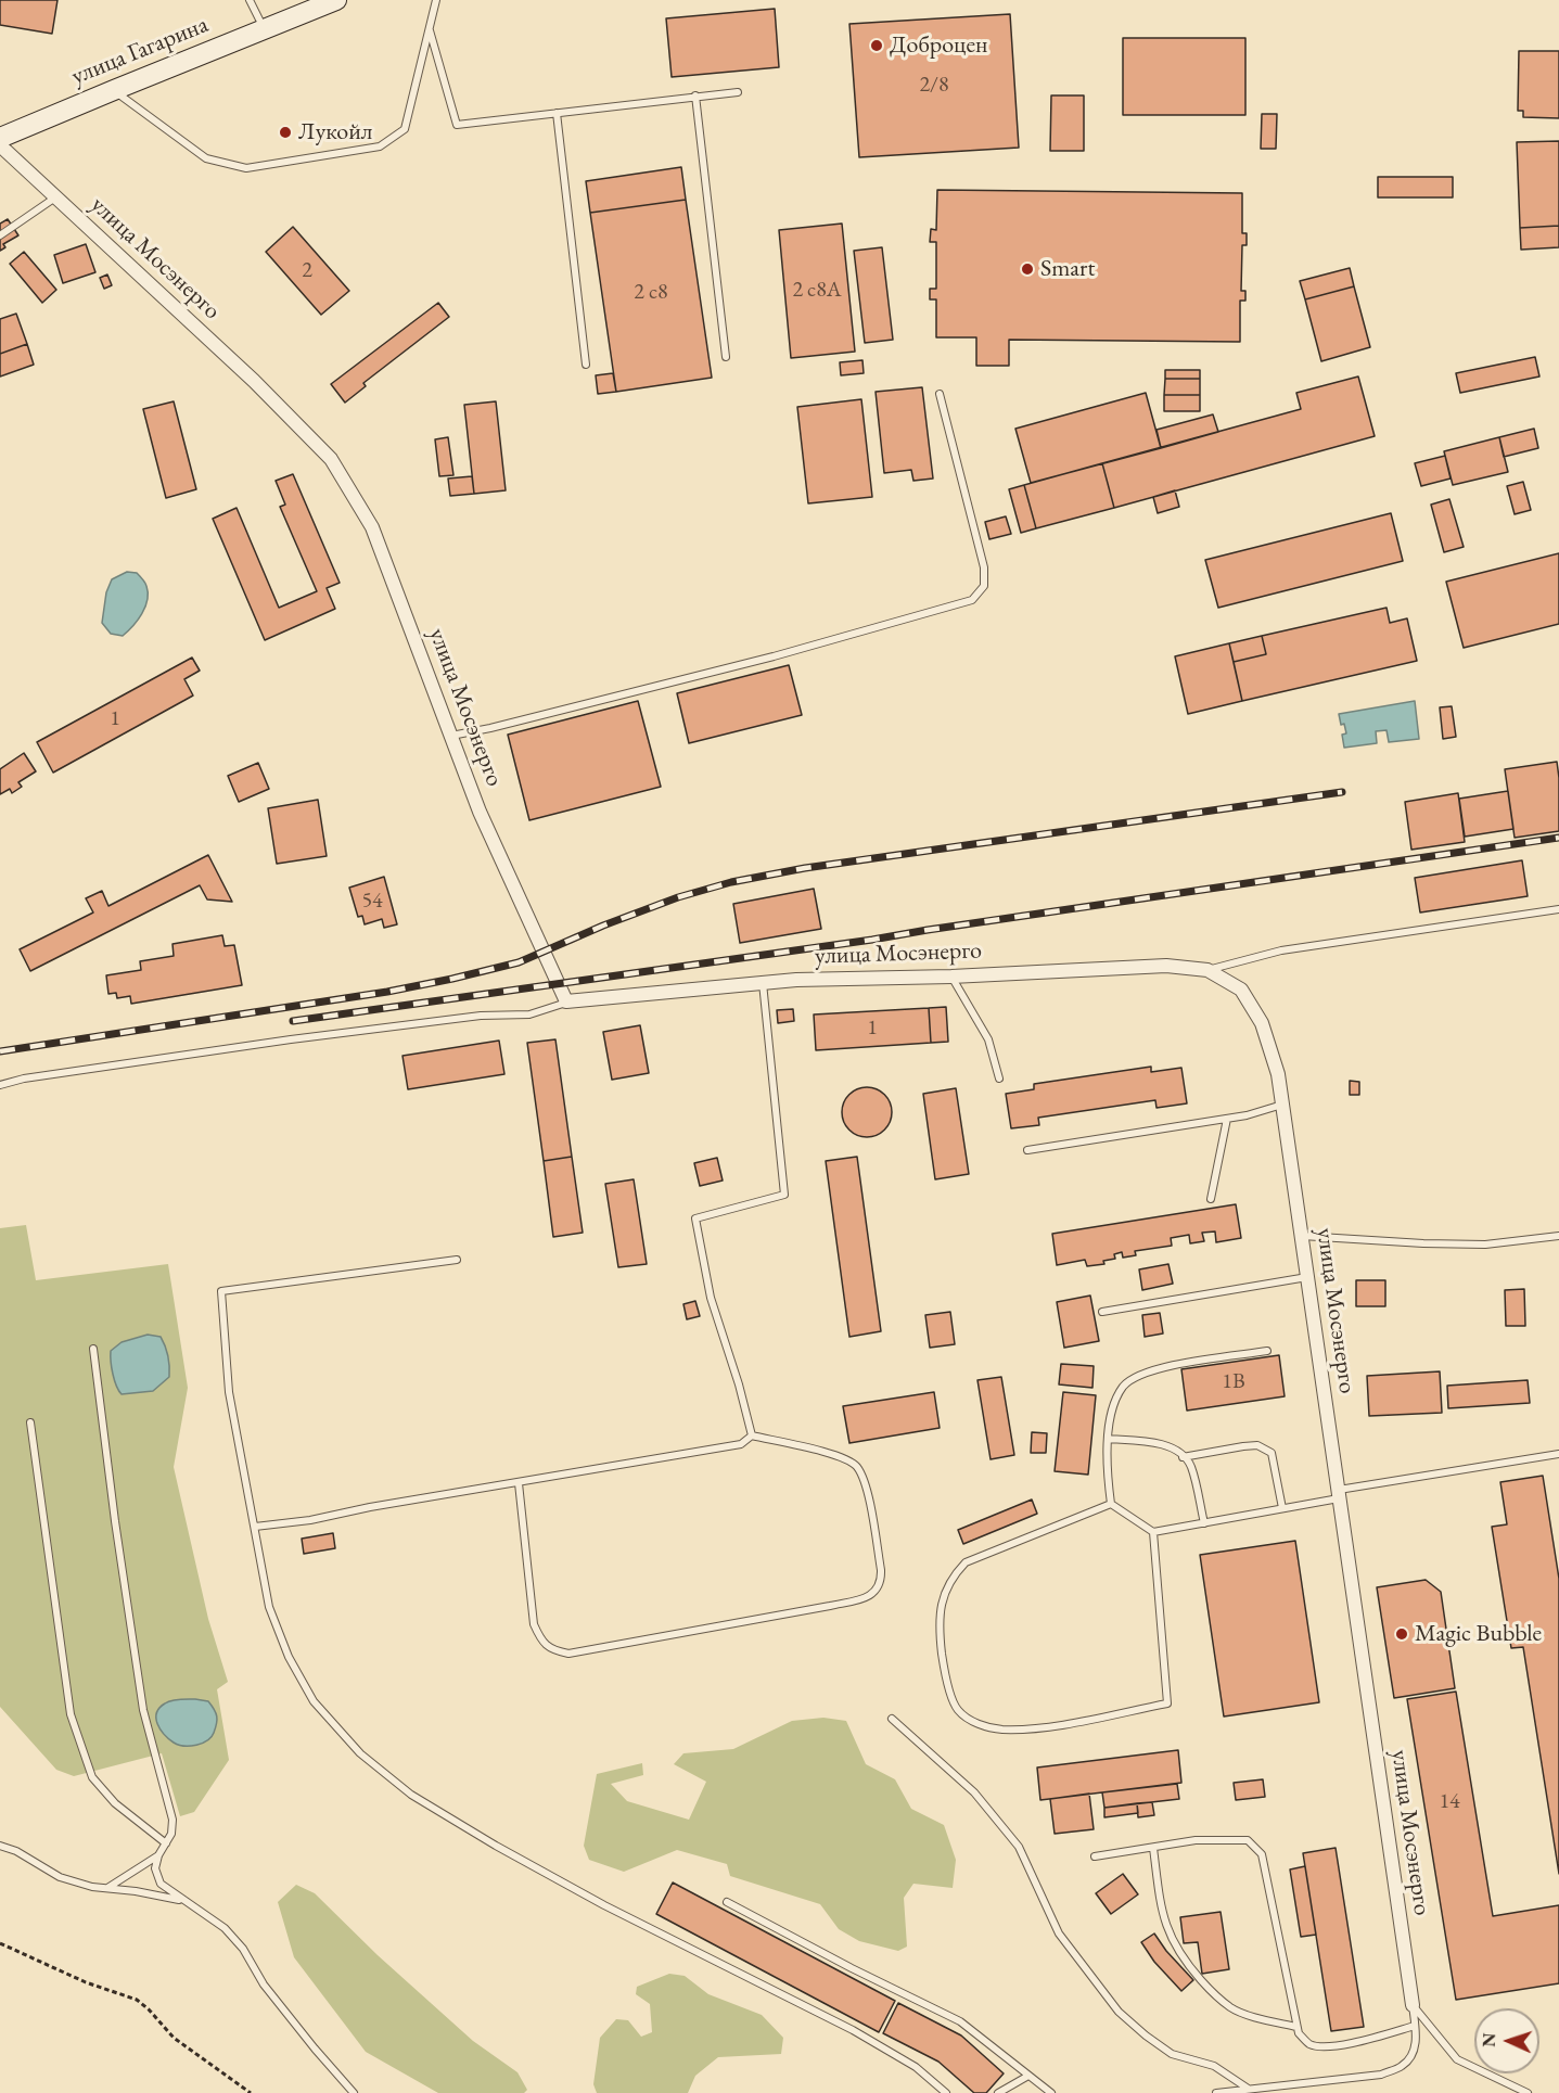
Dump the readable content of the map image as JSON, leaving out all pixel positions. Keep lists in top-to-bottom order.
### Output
{
  "streets": {
    "main road": ["улица Гагарина"],
    "street": ["улица Мосэнерго"]
  },
  "places": [
    "Доброцен",
    "Лукойл",
    "Smart",
    "Magic Bubble"
  ],
  "house_numbers": [
    "2/8",
    "2",
    "2 с8А",
    "2 с8",
    "1",
    "54",
    "1",
    "1В",
    "14"
  ],
  "north": "left"
}
